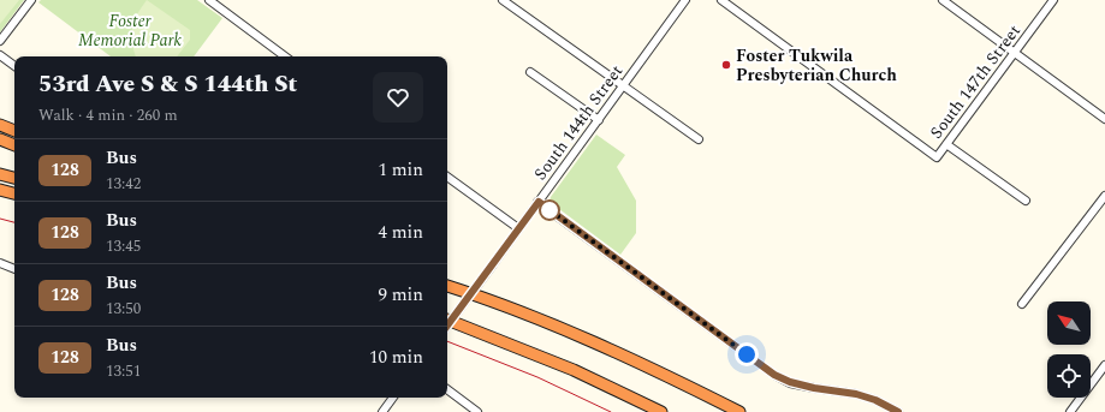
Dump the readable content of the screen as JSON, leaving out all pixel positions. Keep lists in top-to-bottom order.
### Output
{
  "streets": {
    "street": ["South 147th Street", "South 144th Street"]
  },
  "parks": ["Foster Memorial Park"],
  "places": ["Foster Tukwila Presbyterian Church"],
  "lines": ["bus line 128"],
  "north": "top left",
  "page": {
    "heading": ["53rd Ave S & S 144th St", "Walk · 4 min · 260 m"],
    "list": [
      {
        "mark": "128",
        "name": "Bus",
        "note": "13:42",
        "value": "1 min"
      },
      {
        "mark": "128",
        "name": "Bus",
        "note": "13:45",
        "value": "4 min"
      },
      {
        "mark": "128",
        "name": "Bus",
        "note": "13:50",
        "value": "9 min"
      },
      {
        "mark": "128",
        "name": "Bus",
        "note": "13:51",
        "value": "10 min"
      }
    ]
  }
}
